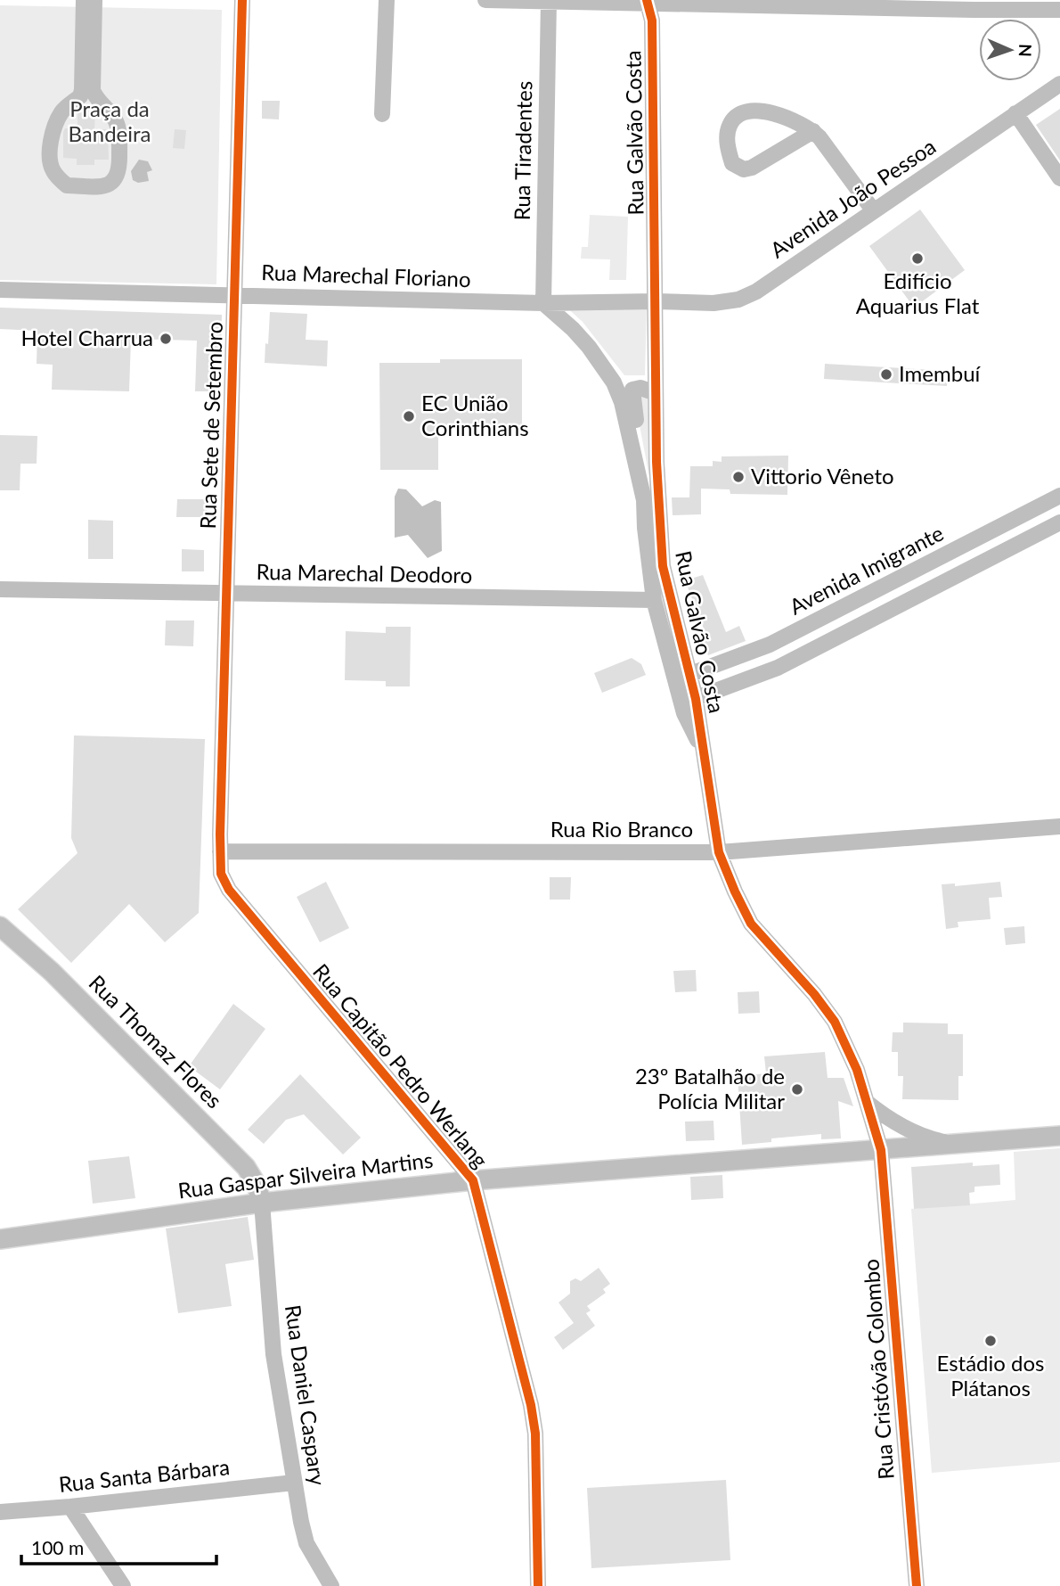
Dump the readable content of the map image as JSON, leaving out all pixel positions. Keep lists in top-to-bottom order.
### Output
{
  "streets": {
    "main road": ["Rua Thomaz Flores", "Rua Gaspar Silveira Martins"],
    "street": [
      "Rua Galvão Costa",
      "Rua Tiradentes",
      "Avenida João Pessoa",
      "Rua Marechal Floriano",
      "Rua Sete de Setembro",
      "Avenida Imigrante",
      "Rua Marechal Deodoro",
      "Rua Rio Branco",
      "Rua Capitão Pedro Werlang",
      "Rua Cristóvão Colombo",
      "Rua Daniel Caspary",
      "Rua Santa Bárbara"
    ]
  },
  "crossings": [
    ["Rua Galvão Costa", "Rua Tiradentes"],
    ["Rua Galvão Costa", "Avenida João Pessoa"],
    ["Rua Galvão Costa", "Rua Marechal Floriano"],
    ["Rua Galvão Costa", "Avenida Imigrante"],
    ["Rua Galvão Costa", "Rua Marechal Deodoro"],
    ["Rua Galvão Costa", "Rua Rio Branco"],
    ["Rua Galvão Costa", "Rua Gaspar Silveira Martins"],
    ["Rua Galvão Costa", "Rua Cristóvão Colombo"],
    ["Rua Tiradentes", "Rua Marechal Floriano"],
    ["Avenida João Pessoa", "Rua Marechal Floriano"],
    ["Rua Marechal Floriano", "Rua Sete de Setembro"],
    ["Rua Sete de Setembro", "Rua Marechal Deodoro"],
    ["Rua Sete de Setembro", "Rua Rio Branco"],
    ["Rua Sete de Setembro", "Rua Capitão Pedro Werlang"],
    ["Rua Rio Branco", "Rua Capitão Pedro Werlang"],
    ["Rua Thomaz Flores", "Rua Gaspar Silveira Martins"],
    ["Rua Thomaz Flores", "Rua Daniel Caspary"],
    ["Rua Capitão Pedro Werlang", "Rua Gaspar Silveira Martins"],
    ["Rua Gaspar Silveira Martins", "Rua Cristóvão Colombo"],
    ["Rua Gaspar Silveira Martins", "Rua Daniel Caspary"],
    ["Rua Daniel Caspary", "Rua Santa Bárbara"]
  ],
  "parks": ["Praça da Bandeira"],
  "places": [
    "Edifício Aquarius Flat",
    "Hotel Charrua",
    "Imembuí",
    "EC União Corinthians",
    "Vittorio Vêneto",
    "23º Batalhão de Polícia Militar",
    "Estádio dos Plátanos"
  ],
  "scale_bar": "100 m",
  "north": "right"
}
